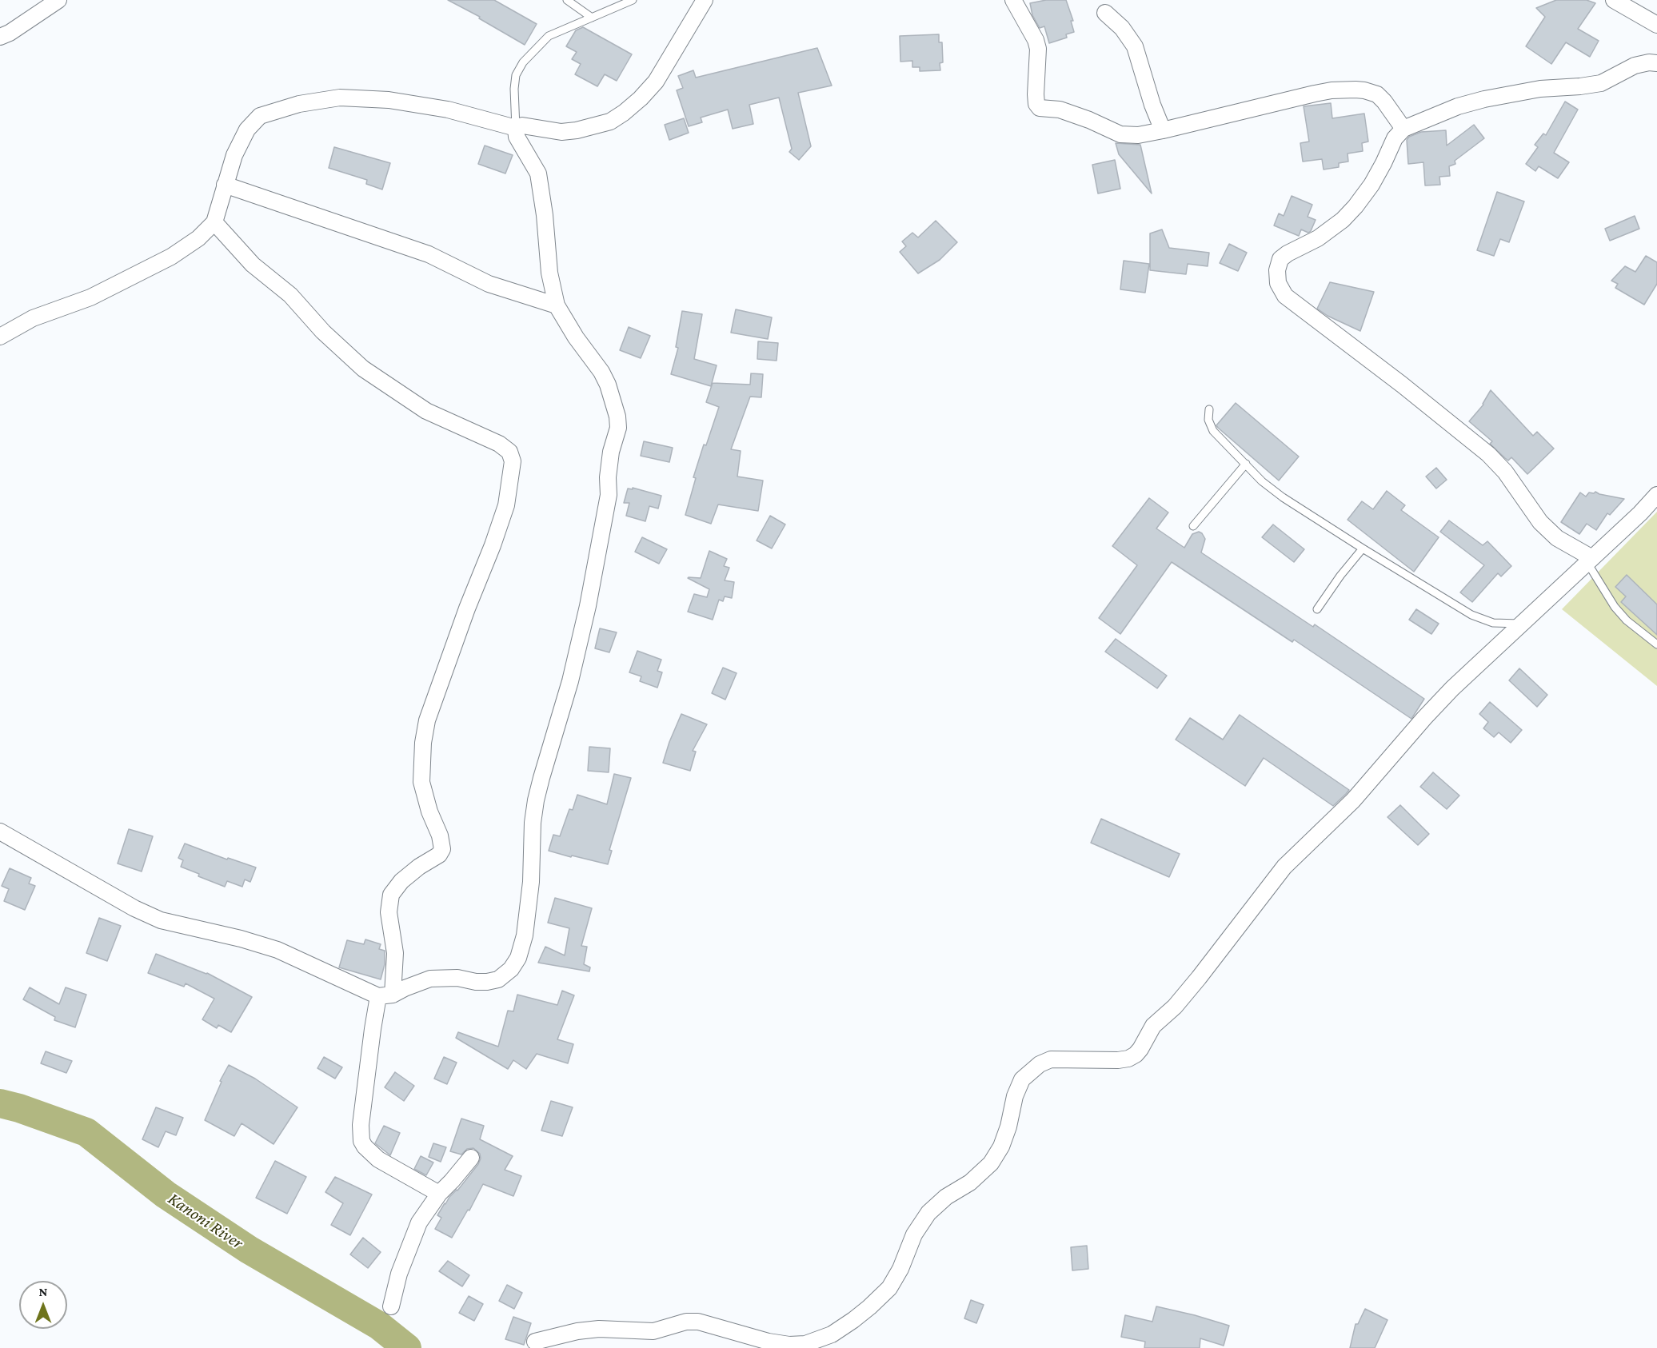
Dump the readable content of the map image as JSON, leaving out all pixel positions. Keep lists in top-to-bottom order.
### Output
{
  "water": ["Kanoni River"],
  "north": "top"
}
